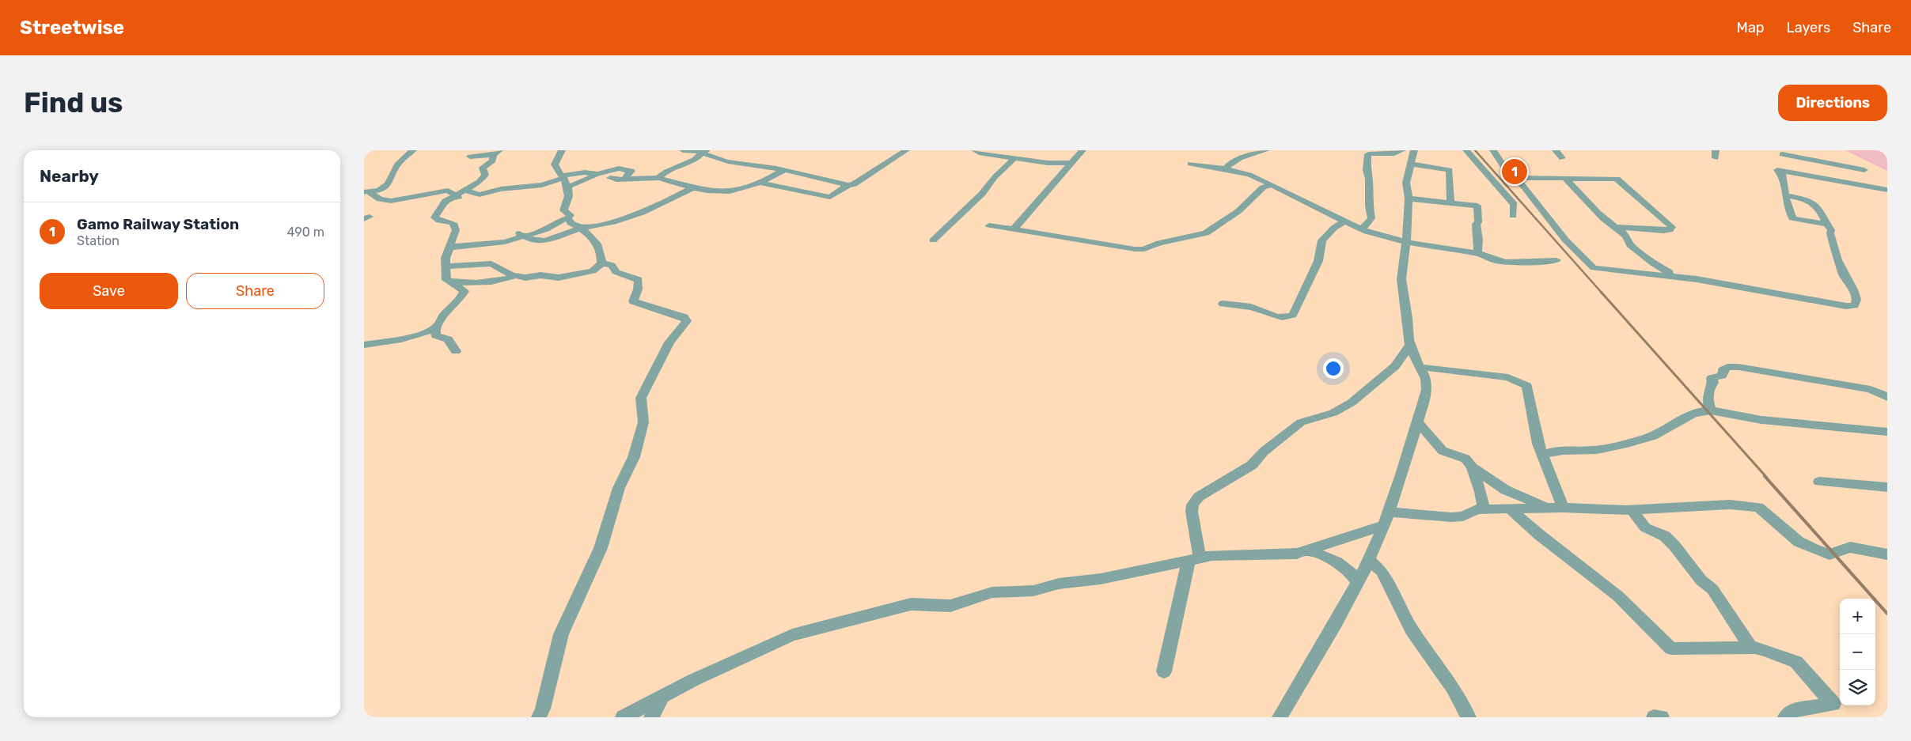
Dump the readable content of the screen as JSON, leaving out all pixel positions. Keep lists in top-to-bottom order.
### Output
{
  "page": {
    "header": "Streetwise",
    "nav": ["Map", "Layers", "Share"],
    "buttons": [
      "Directions",
      ["Save", "Share"]
    ],
    "title": "Find us",
    "heading": "Nearby",
    "pins": "1",
    "list": [
      {
        "mark": "1",
        "name": "Gamo Railway Station",
        "note": "Station",
        "value": "490 m"
      }
    ],
    "map_buttons": ["+", "−"]
  }
}
